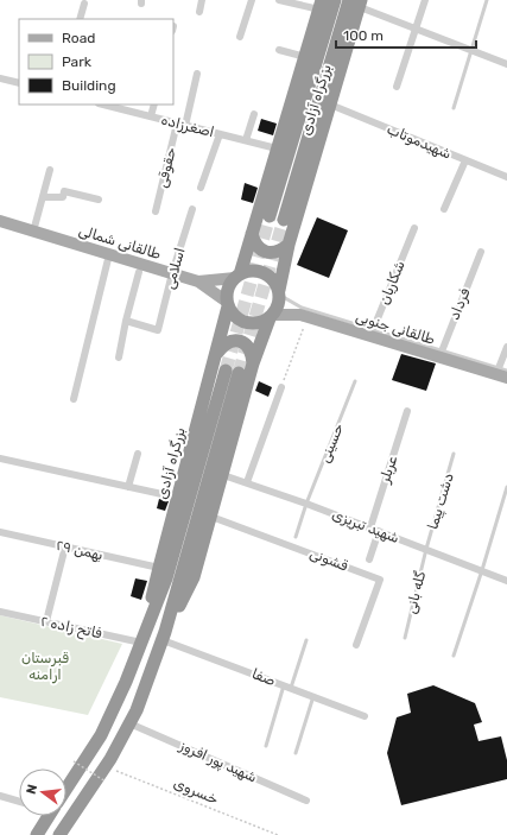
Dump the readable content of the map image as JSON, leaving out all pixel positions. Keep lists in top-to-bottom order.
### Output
{
  "streets": {
    "highway": ["بزرگراه آزادی"],
    "main road": ["طالقانی شمالی", "طالقانی جنوبی"],
    "street": [
      "اصغرزاده",
      "شهیدموتاب",
      "حقوقی",
      "اسلامی",
      "شکاریان",
      "فرداد",
      "عربلر",
      "شهید تبریزی",
      "۲۹ بهمن",
      "قشونی",
      "فاتح زاده ۲",
      "صفا",
      "شهید پور افروز"
    ],
    "lane": ["حسینی", "دشت پیما", "گله بانی"],
    "path": ["خسروی"]
  },
  "crossings": [
    ["بزرگراه آزادی", "اصغرزاده"],
    ["بزرگراه آزادی", "شهیدموتاب"],
    ["بزرگراه آزادی", "طالقانی شمالی"],
    ["بزرگراه آزادی", "طالقانی جنوبی"],
    ["بزرگراه آزادی", "۲۹ بهمن"],
    ["بزرگراه آزادی", "فاتح زاده ۲"],
    ["اصغرزاده", "حقوقی"],
    ["طالقانی شمالی", "اسلامی"],
    ["طالقانی شمالی", "طالقانی جنوبی"],
    ["شکاریان", "طالقانی جنوبی"],
    ["فرداد", "طالقانی جنوبی"],
    ["حسینی", "شهید تبریزی"],
    ["عربلر", "شهید تبریزی"],
    ["دشت پیما", "شهید تبریزی"],
    ["دشت پیما", "گله بانی"],
    ["شهید تبریزی", "گله بانی"]
  ],
  "parks": ["قبرستان ارامنه"],
  "legend": ["Road", "Park", "Building"],
  "scale_bar": "100 m",
  "north": "left"
}
